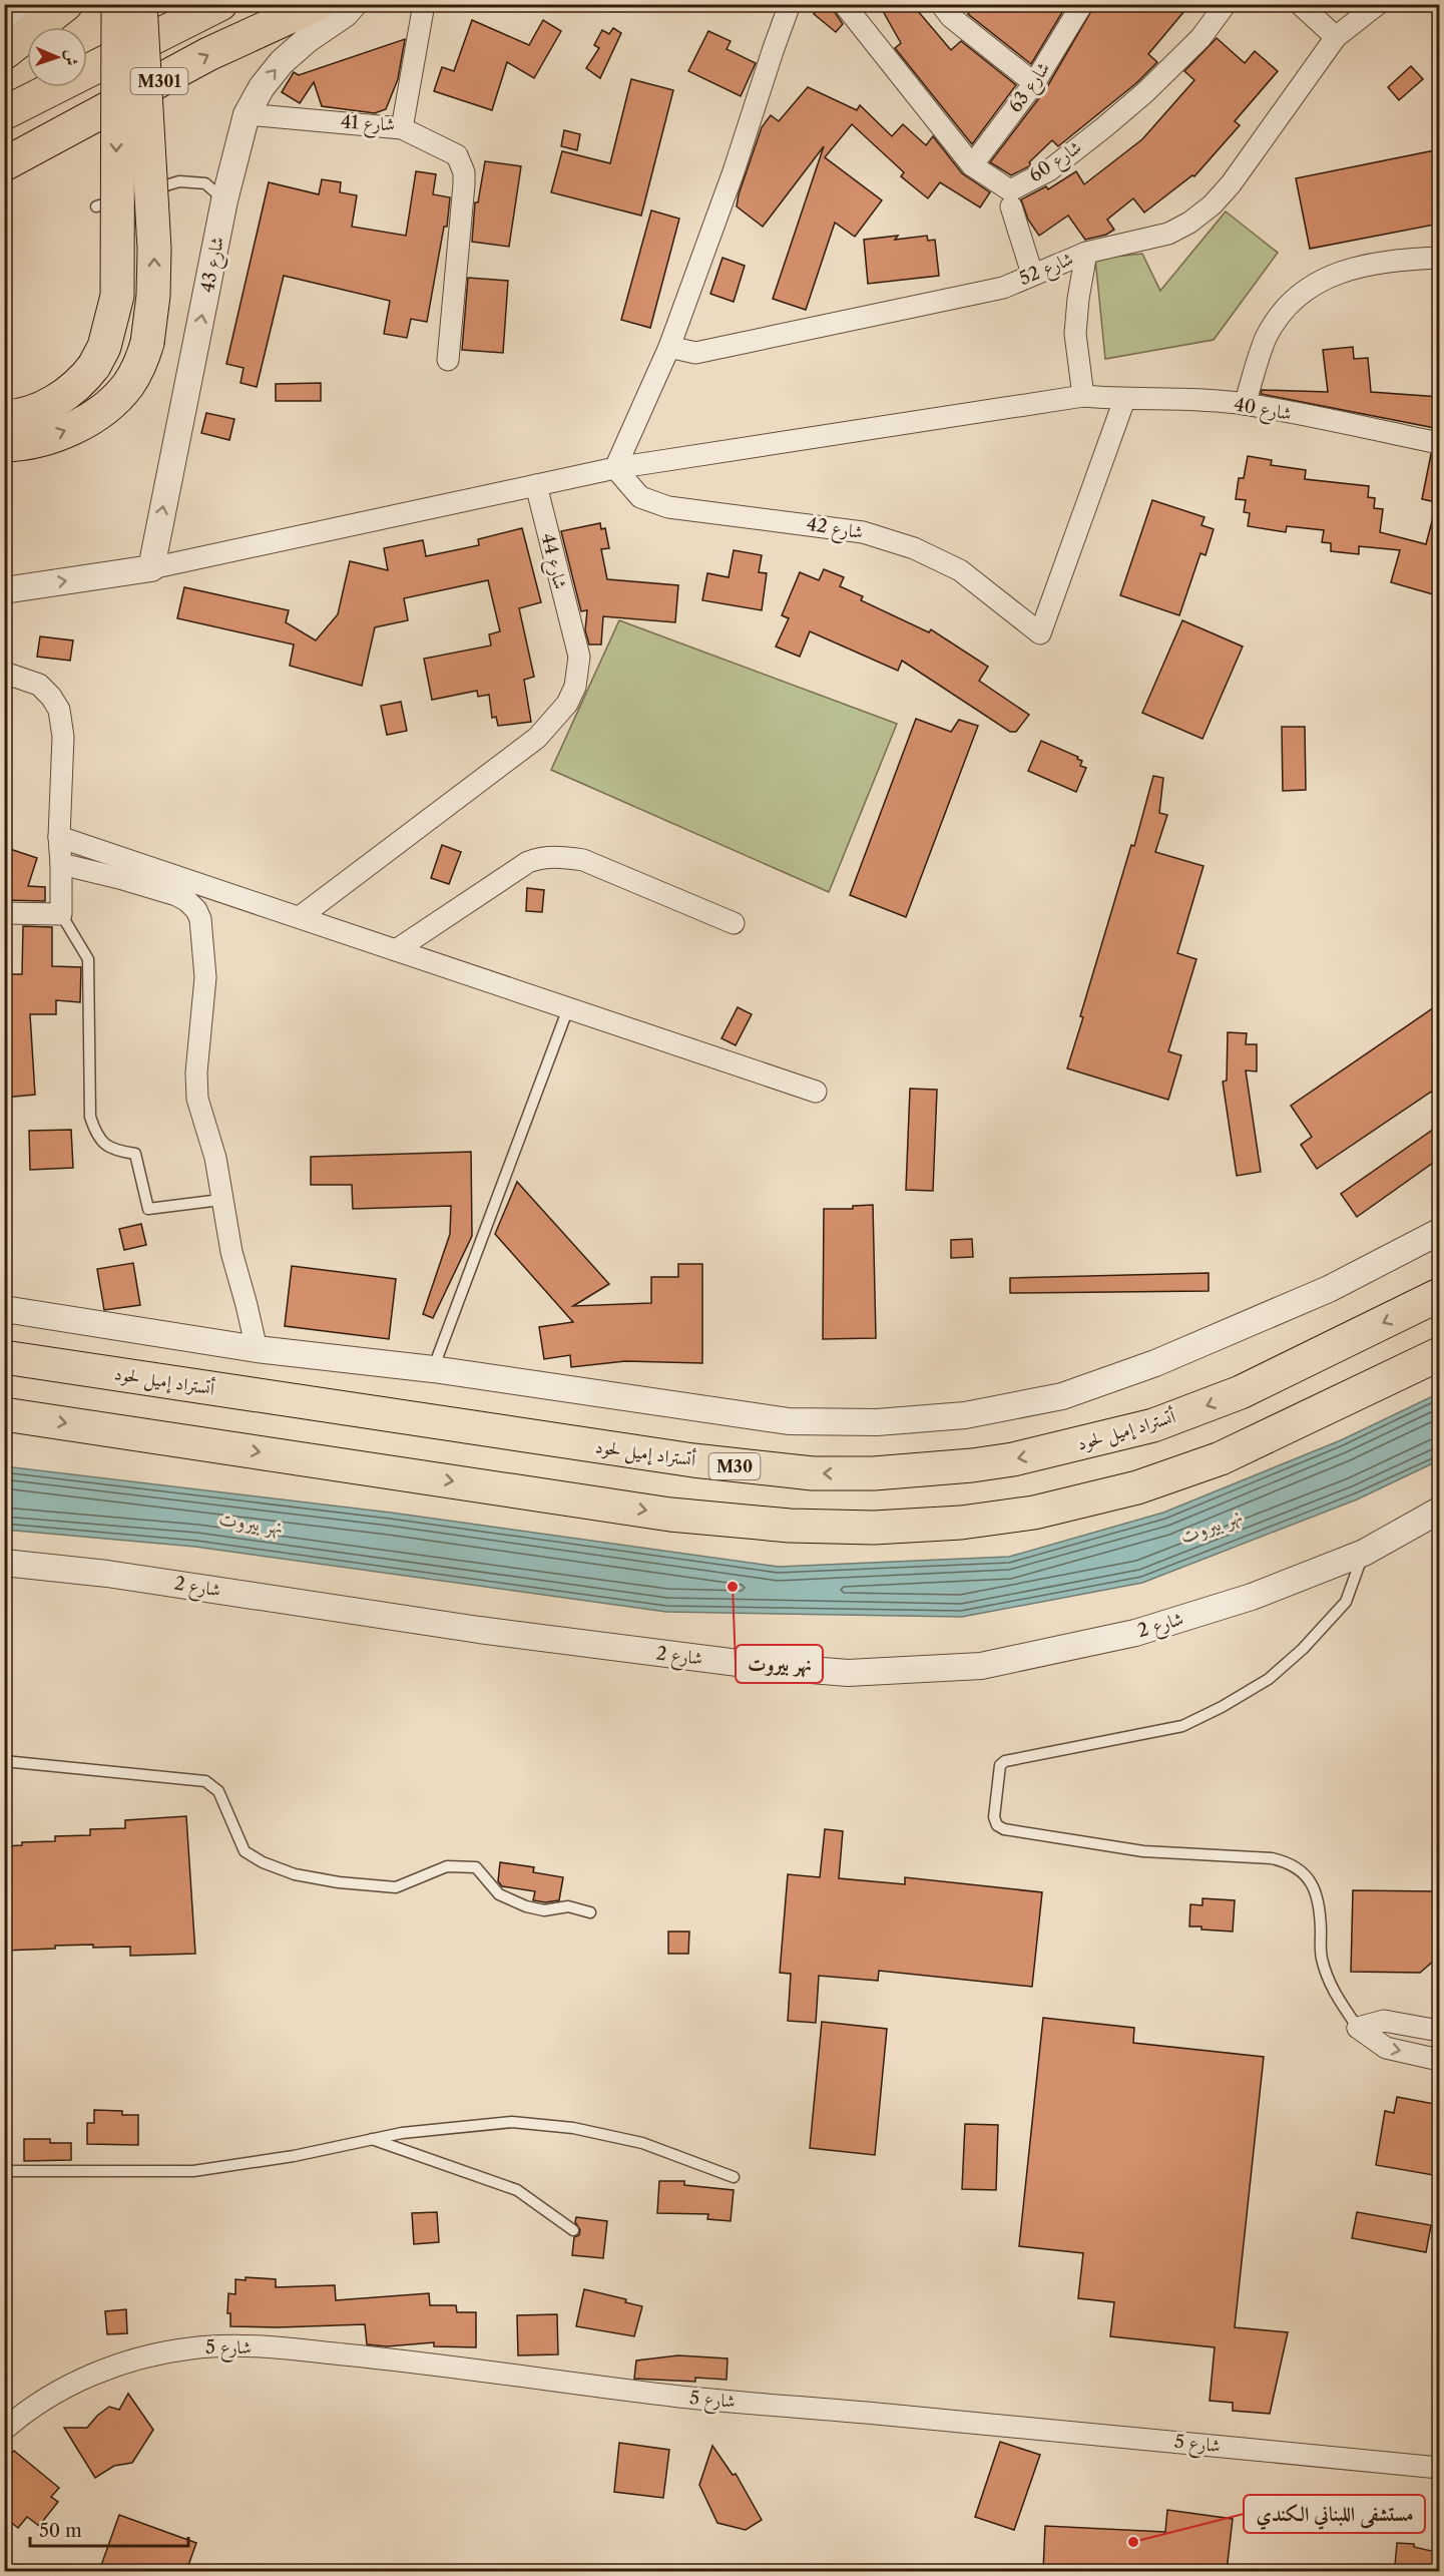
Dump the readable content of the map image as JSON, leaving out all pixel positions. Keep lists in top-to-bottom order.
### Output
{
  "streets": {
    "highway": ["M301", "أتستراد إميل لحود", "M30"],
    "street": [
      "شارع 63",
      "شارع 41",
      "شارع 60",
      "شارع 43",
      "شارع 52",
      "شارع 40",
      "شارع 42",
      "شارع 44",
      "شارع 2",
      "شارع 5"
    ]
  },
  "crossings": [
    ["شارع 63", "شارع 60"],
    ["شارع 41", "شارع 43"],
    ["شارع 43", "شارع 40"],
    ["شارع 40", "شارع 42"],
    ["شارع 40", "شارع 44"]
  ],
  "one_way": ["شارع 43"],
  "water": ["نهر بيروت"],
  "places": ["نهر بيروت", "مستشفى اللبناني الكندي"],
  "scale_bar": "50 m",
  "north": "right"
}
